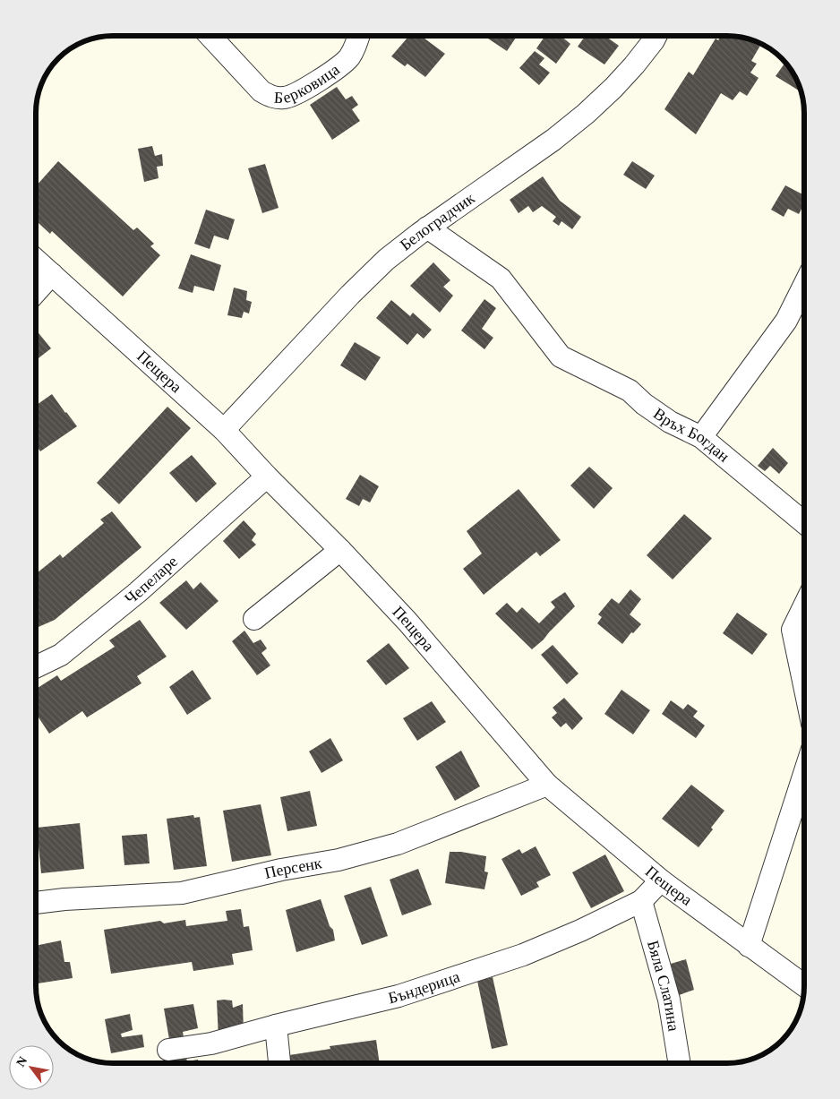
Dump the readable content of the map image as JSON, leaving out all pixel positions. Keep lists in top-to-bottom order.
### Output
{
  "streets": {
    "street": [
      "Берковица",
      "Белоградчик",
      "Пещера",
      "Връх Богдан",
      "Чепеларе",
      "Персенк",
      "Бяла Слатина",
      "Бъндерица"
    ]
  },
  "crossings": [
    ["Белоградчик", "Пещера"],
    ["Белоградчик", "Връх Богдан"],
    ["Пещера", "Чепеларе"],
    ["Пещера", "Персенк"],
    ["Пещера", "Бъндерица"],
    ["Бяла Слатина", "Бъндерица"]
  ],
  "north": "top left"
}
